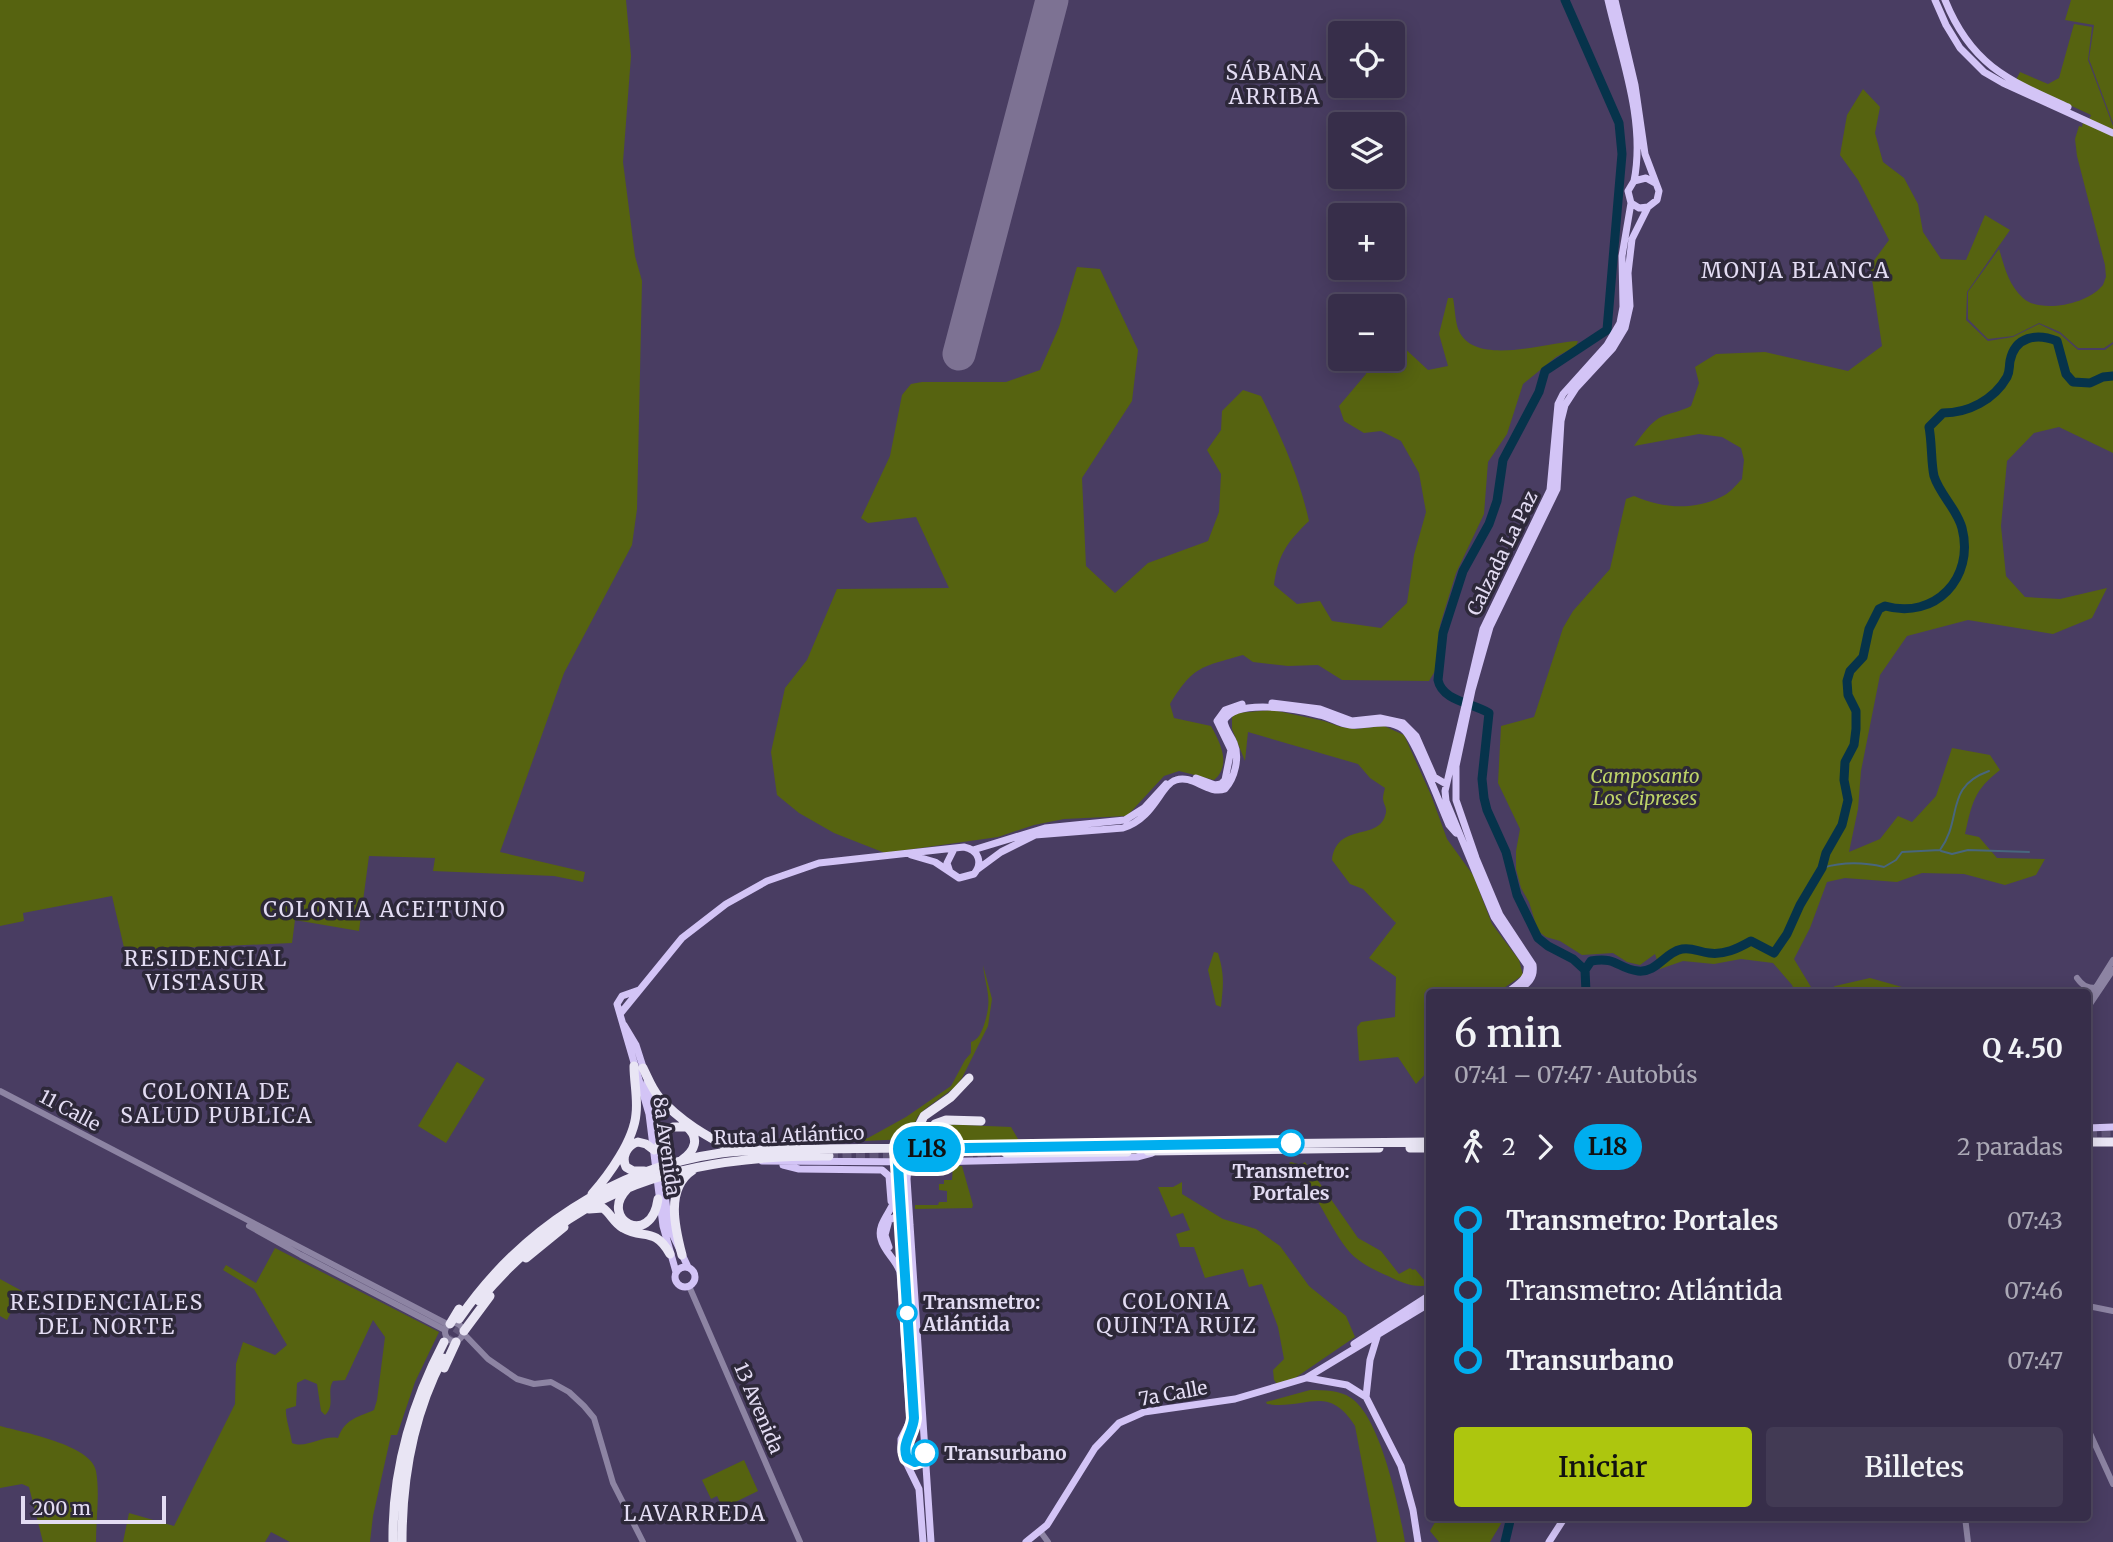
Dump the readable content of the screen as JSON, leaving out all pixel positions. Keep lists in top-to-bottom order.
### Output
{
  "streets": {
    "highway": ["Ruta al Atlántico"],
    "main road": ["Calzada La Paz", "8a Avenida", "7a Calle"],
    "street": ["11 Calle", "13 Avenida"]
  },
  "crossings": [
    ["11 Calle", "Ruta al Atlántico"],
    ["8a Avenida", "13 Avenida"]
  ],
  "districts": [
    "SÁBANA ARRIBA",
    "MONJA BLANCA",
    "COLONIA ACEITUNO",
    "RESIDENCIAL VISTASUR",
    "COLONIA DE SALUD PUBLICA",
    "COLONIA QUINTA RUIZ",
    "RESIDENCIALES DEL NORTE",
    "LAVARREDA"
  ],
  "parks": ["Camposanto Los Cipreses"],
  "places": ["Transmetro: Portales", "Transmetro: Atlántida", "Transurbano"],
  "lines": ["bus line L18"],
  "scale_bar": "200 m",
  "page": {
    "on_map": "L18",
    "map_buttons": ["+", "−"],
    "heading": ["6 min", "07:41 – 07:47 · Autobús", "Q 4.50"],
    "legs": ["2", "L18", "2 paradas"],
    "list": [
      {
        "name": "Transmetro: Portales",
        "value": "07:43"
      },
      {
        "name": "Transmetro: Atlántida",
        "value": "07:46"
      },
      {
        "name": "Transurbano",
        "value": "07:47"
      }
    ],
    "buttons": ["Iniciar", "Billetes"],
    "scale": "200 m"
  }
}
